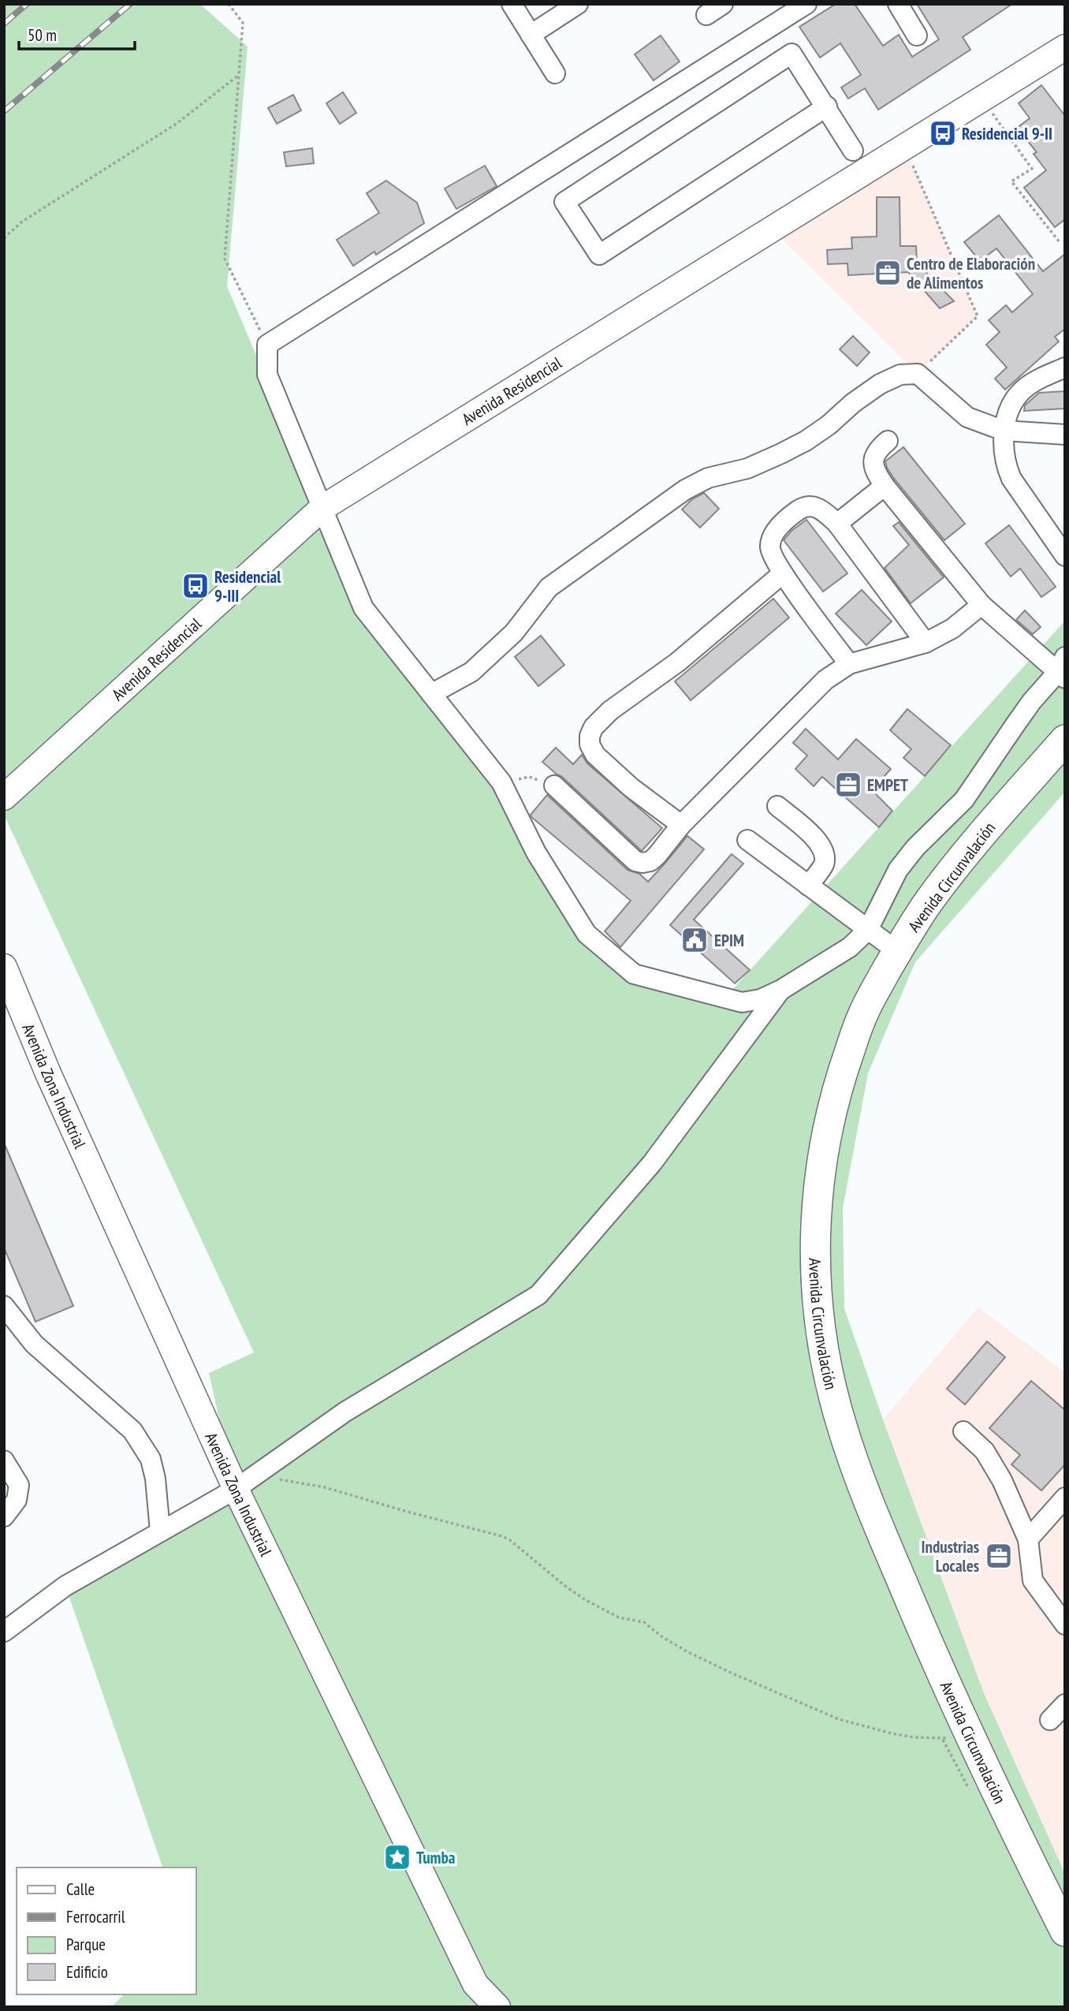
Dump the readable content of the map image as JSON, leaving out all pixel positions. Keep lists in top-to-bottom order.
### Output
{
  "streets": {
    "highway": ["Avenida Circunvalación"],
    "main road": ["Avenida Residencial", "Avenida Zona Industrial"]
  },
  "places": {
    "bus stop": ["Residencial 9-II", "Residencial 9-III"],
    "office": ["Centro de Elaboración de Alimentos", "EMPET", "Industrias Locales"],
    "public building": ["EPIM"],
    "place": ["Tumba"]
  },
  "legend": [
    "Calle",
    "Ferrocarril",
    "Parque",
    "Edificio"
  ],
  "scale_bar": "50 m"
}
